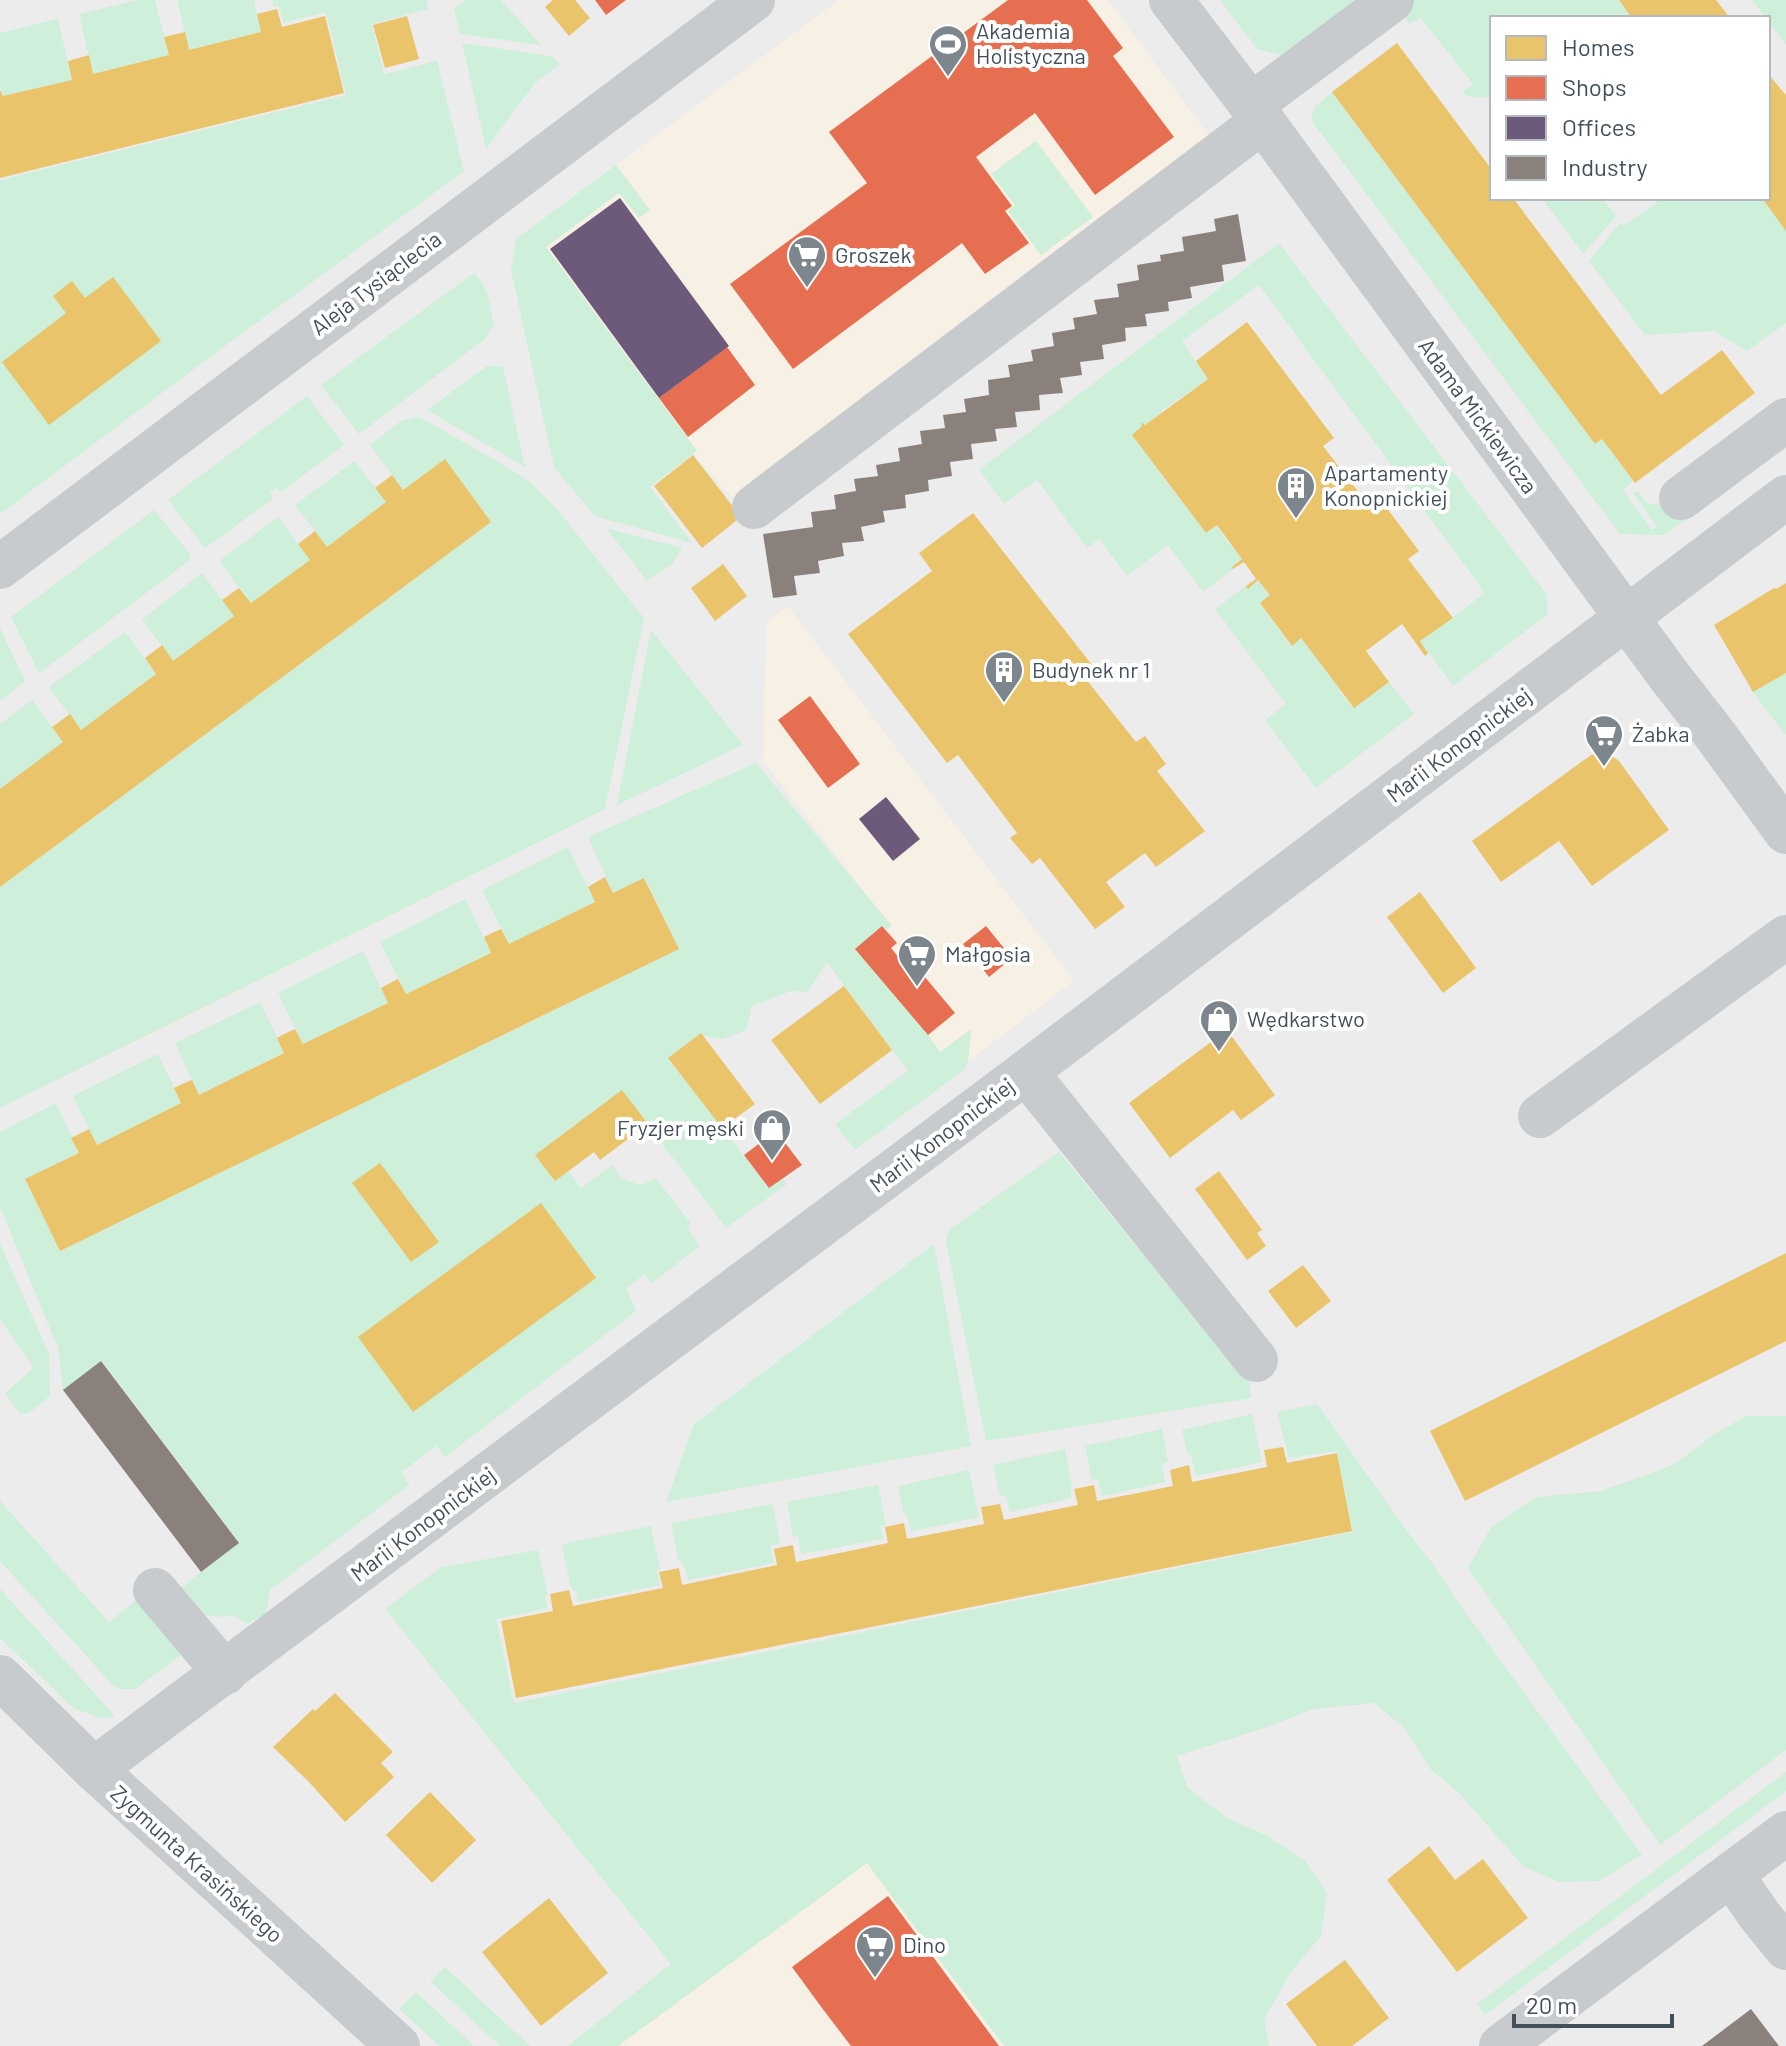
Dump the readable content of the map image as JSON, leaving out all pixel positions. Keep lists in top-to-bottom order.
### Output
{
  "streets": {
    "street": [
      "Aleja Tysiąclecia",
      "Adama Mickiewicza",
      "Marii Konopnickiej",
      "Zygmunta Krasińskiego"
    ]
  },
  "crossings": [
    ["Adama Mickiewicza", "Marii Konopnickiej"],
    ["Marii Konopnickiej", "Zygmunta Krasińskiego"]
  ],
  "places": {
    "sports": ["Akademia Holistyczna"],
    "supermarket": [
      "Groszek",
      "Żabka",
      "Małgosia",
      "Dino"
    ],
    "building": ["Apartamenty Konopnickiej", "Budynek nr 1"],
    "shop": ["Wędkarstwo", "Fryzjer męski"]
  },
  "legend": [
    "Homes",
    "Shops",
    "Offices",
    "Industry"
  ],
  "scale_bar": "20 m"
}
